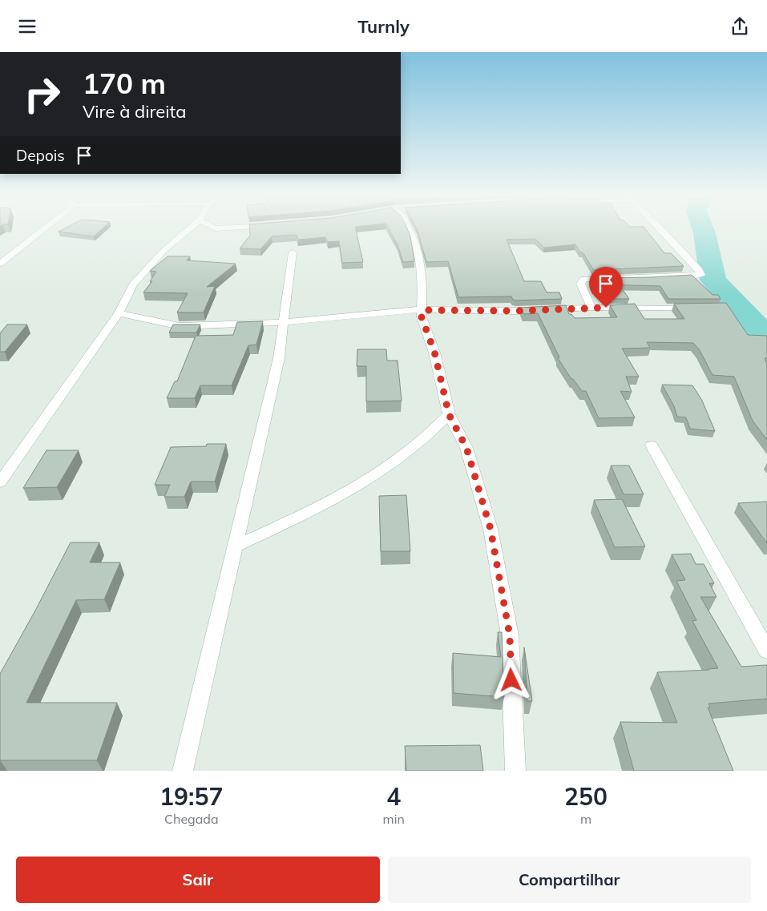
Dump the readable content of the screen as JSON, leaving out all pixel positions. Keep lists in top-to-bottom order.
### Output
{
  "page": {
    "header": "Turnly",
    "turn": ["170 m", "Vire à direita"],
    "then": "Depois",
    "eta": [
      "19:57",
      "Chegada",
      "4",
      "min",
      "250",
      "m"
    ],
    "buttons": ["Sair", "Compartilhar"]
  }
}
